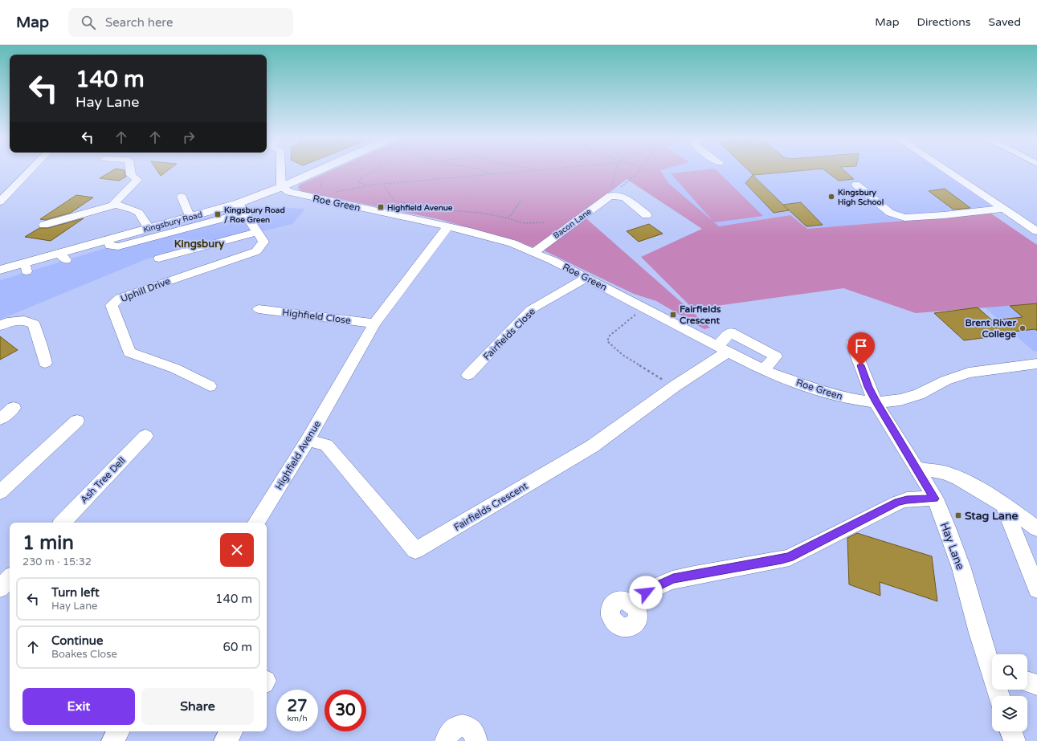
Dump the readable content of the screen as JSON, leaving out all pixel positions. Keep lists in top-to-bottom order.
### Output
{
  "streets": {
    "main road": ["Kingsbury Road"],
    "street": [
      "Roe Green",
      "Bacon Lane",
      "Uphill Drive",
      "Highfield Close",
      "Fairfields Close",
      "Highfield Avenue",
      "Ash Tree Dell",
      "Fairfields Crescent",
      "Hay Lane"
    ]
  },
  "crossings": [
    ["Roe Green", "Kingsbury Road"],
    ["Roe Green", "Bacon Lane"],
    ["Roe Green", "Fairfields Close"],
    ["Roe Green", "Highfield Avenue"],
    ["Roe Green", "Fairfields Crescent"],
    ["Roe Green", "Hay Lane"],
    ["Kingsbury Road", "Uphill Drive"],
    ["Highfield Close", "Highfield Avenue"],
    ["Highfield Avenue", "Fairfields Crescent"]
  ],
  "districts": ["Kingsbury"],
  "places": {
    "other": ["Kingsbury High School", "Brent River College"],
    "transit": [
      "Highfield Avenue",
      "Kingsbury Road / Roe Green",
      "Fairfields Crescent",
      "Stag Lane"
    ]
  },
  "page": {
    "header": "Map",
    "search": "Search here",
    "nav": ["Map", "Directions", "Saved"],
    "turn": ["140 m", "Hay Lane"],
    "heading": ["1 min", "230 m · 15:32"],
    "list": [
      {
        "name": "Turn left",
        "note": "Hay Lane",
        "value": "140 m"
      },
      {
        "name": "Continue",
        "note": "Boakes Close",
        "value": "60 m"
      }
    ],
    "buttons": ["Exit", "Share"],
    "speed": "27 km/h",
    "limit": "30"
  }
}
